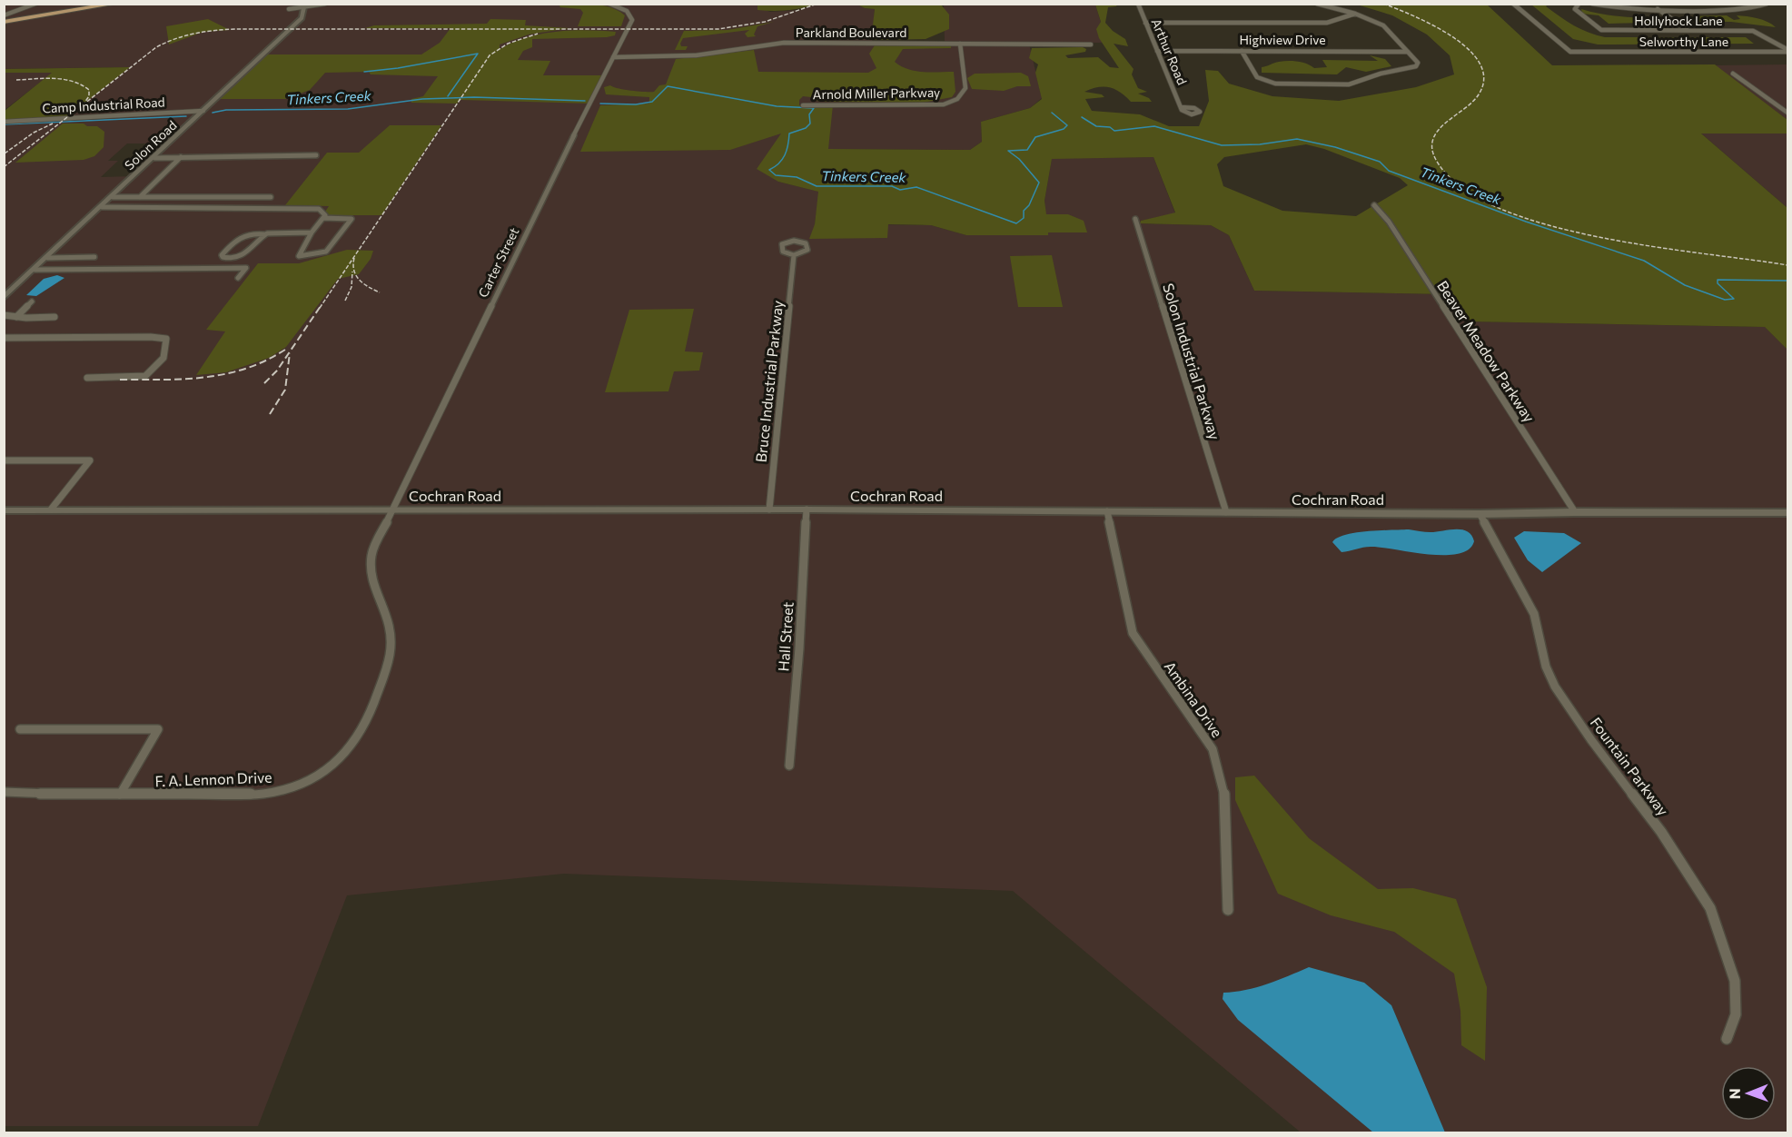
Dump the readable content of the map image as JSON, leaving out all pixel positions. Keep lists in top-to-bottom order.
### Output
{
  "streets": {
    "street": [
      "Hollyhock Lane",
      "Parkland Boulevard",
      "Highview Drive",
      "Selworthy Lane",
      "Arthur Road",
      "Arnold Miller Parkway",
      "Camp Industrial Road",
      "Solon Road",
      "Carter Street",
      "Beaver Meadow Parkway",
      "Solon Industrial Parkway",
      "Bruce Industrial Parkway",
      "Cochran Road",
      "Hall Street",
      "Ambina Drive",
      "Fountain Parkway",
      "F. A. Lennon Drive"
    ]
  },
  "crossings": [
    ["Hollyhock Lane", "Selworthy Lane"],
    ["Parkland Boulevard", "Arnold Miller Parkway"],
    ["Parkland Boulevard", "Carter Street"],
    ["Highview Drive", "Arthur Road"],
    ["Camp Industrial Road", "Solon Road"],
    ["Carter Street", "Cochran Road"],
    ["Carter Street", "F. A. Lennon Drive"],
    ["Beaver Meadow Parkway", "Cochran Road"],
    ["Solon Industrial Parkway", "Cochran Road"],
    ["Bruce Industrial Parkway", "Cochran Road"],
    ["Cochran Road", "Hall Street"],
    ["Cochran Road", "Ambina Drive"],
    ["Cochran Road", "Fountain Parkway"],
    ["Cochran Road", "F. A. Lennon Drive"]
  ],
  "water": ["Tinkers Creek"],
  "north": "left"
}
